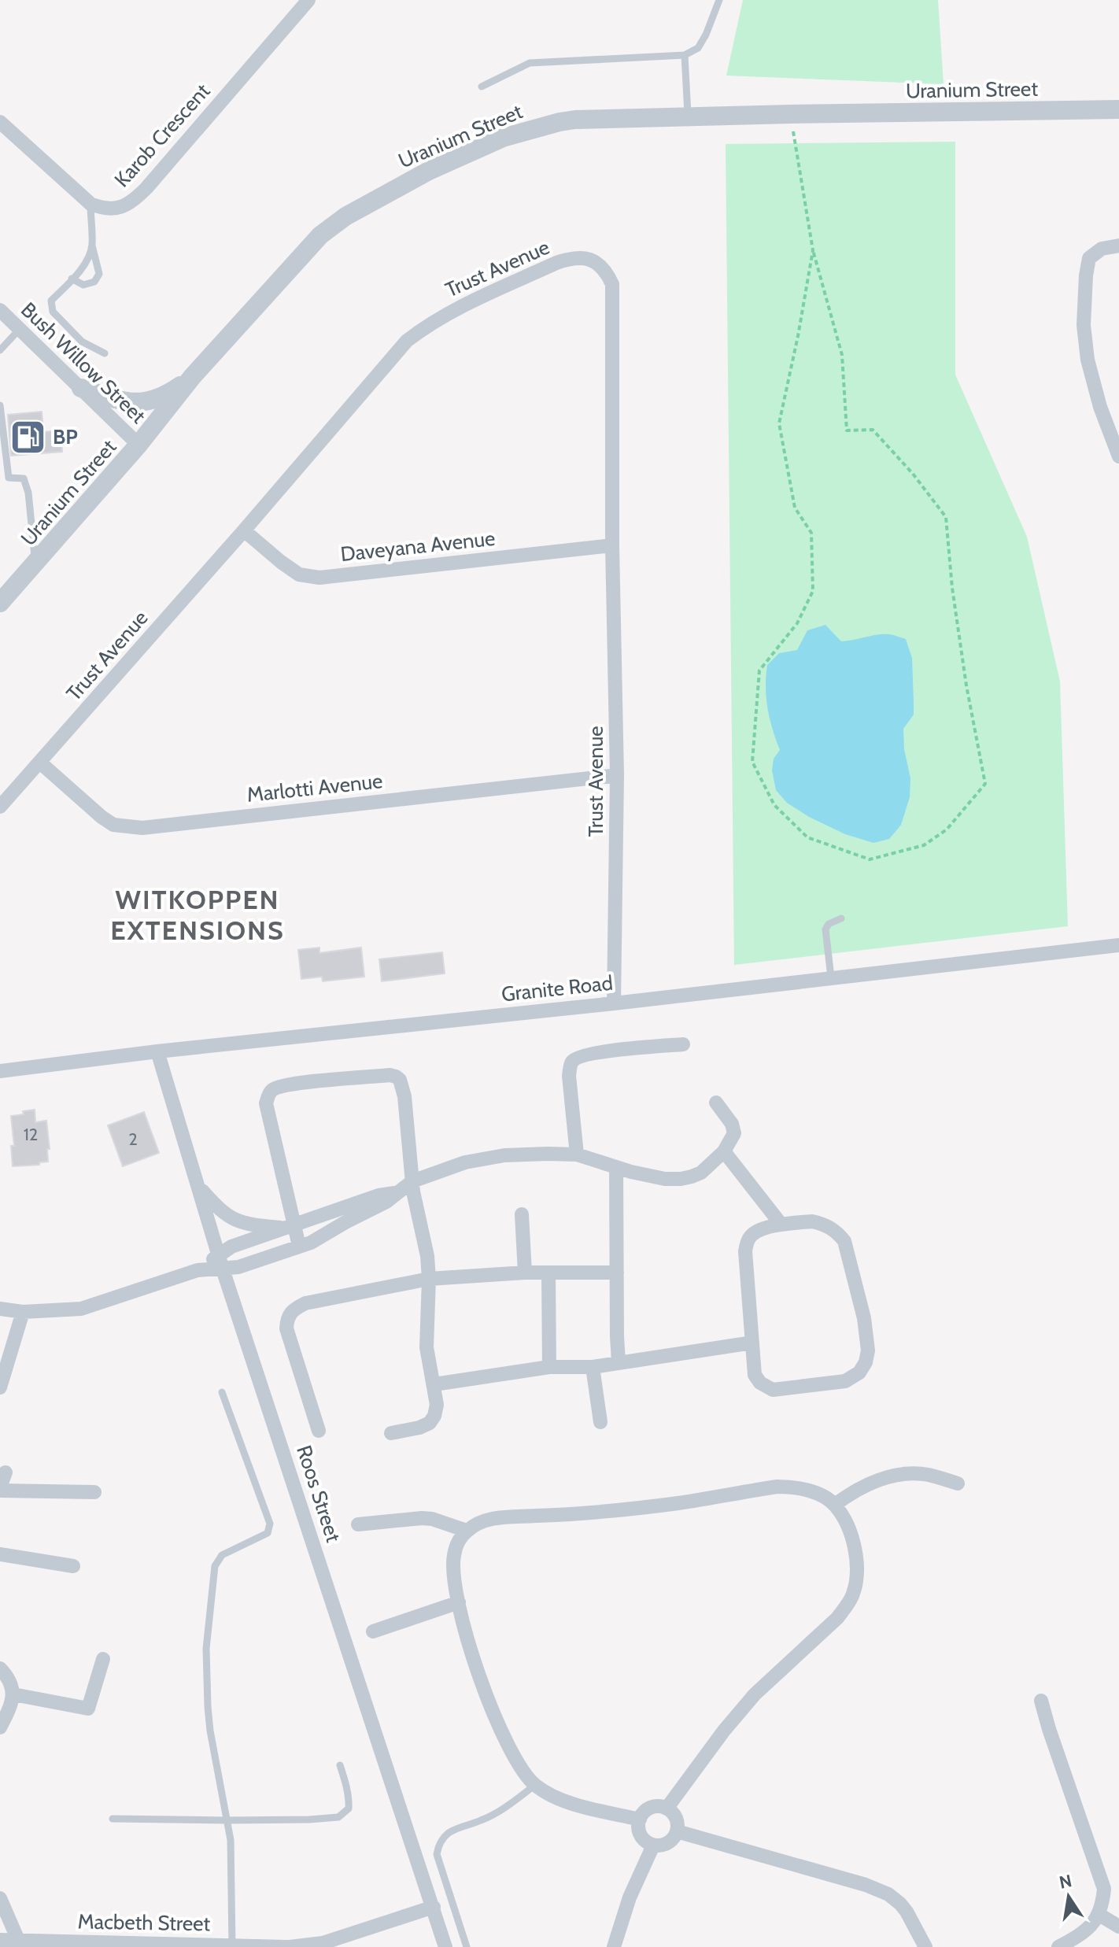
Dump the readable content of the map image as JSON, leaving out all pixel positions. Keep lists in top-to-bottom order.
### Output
{
  "streets": {
    "street": [
      "Uranium Street",
      "Karob Crescent",
      "Trust Avenue",
      "Bush Willow Street",
      "Daveyana Avenue",
      "Marlotti Avenue",
      "Granite Road",
      "Roos Street",
      "Macbeth Street"
    ]
  },
  "crossings": [
    ["Uranium Street", "Bush Willow Street"],
    ["Trust Avenue", "Daveyana Avenue"],
    ["Trust Avenue", "Marlotti Avenue"],
    ["Trust Avenue", "Granite Road"],
    ["Granite Road", "Roos Street"],
    ["Roos Street", "Macbeth Street"]
  ],
  "districts": ["WITKOPPEN EXTENSIONS"],
  "places": {
    "fuel station": ["BP"]
  },
  "house_numbers": ["12", "2"],
  "north": "top"
}
